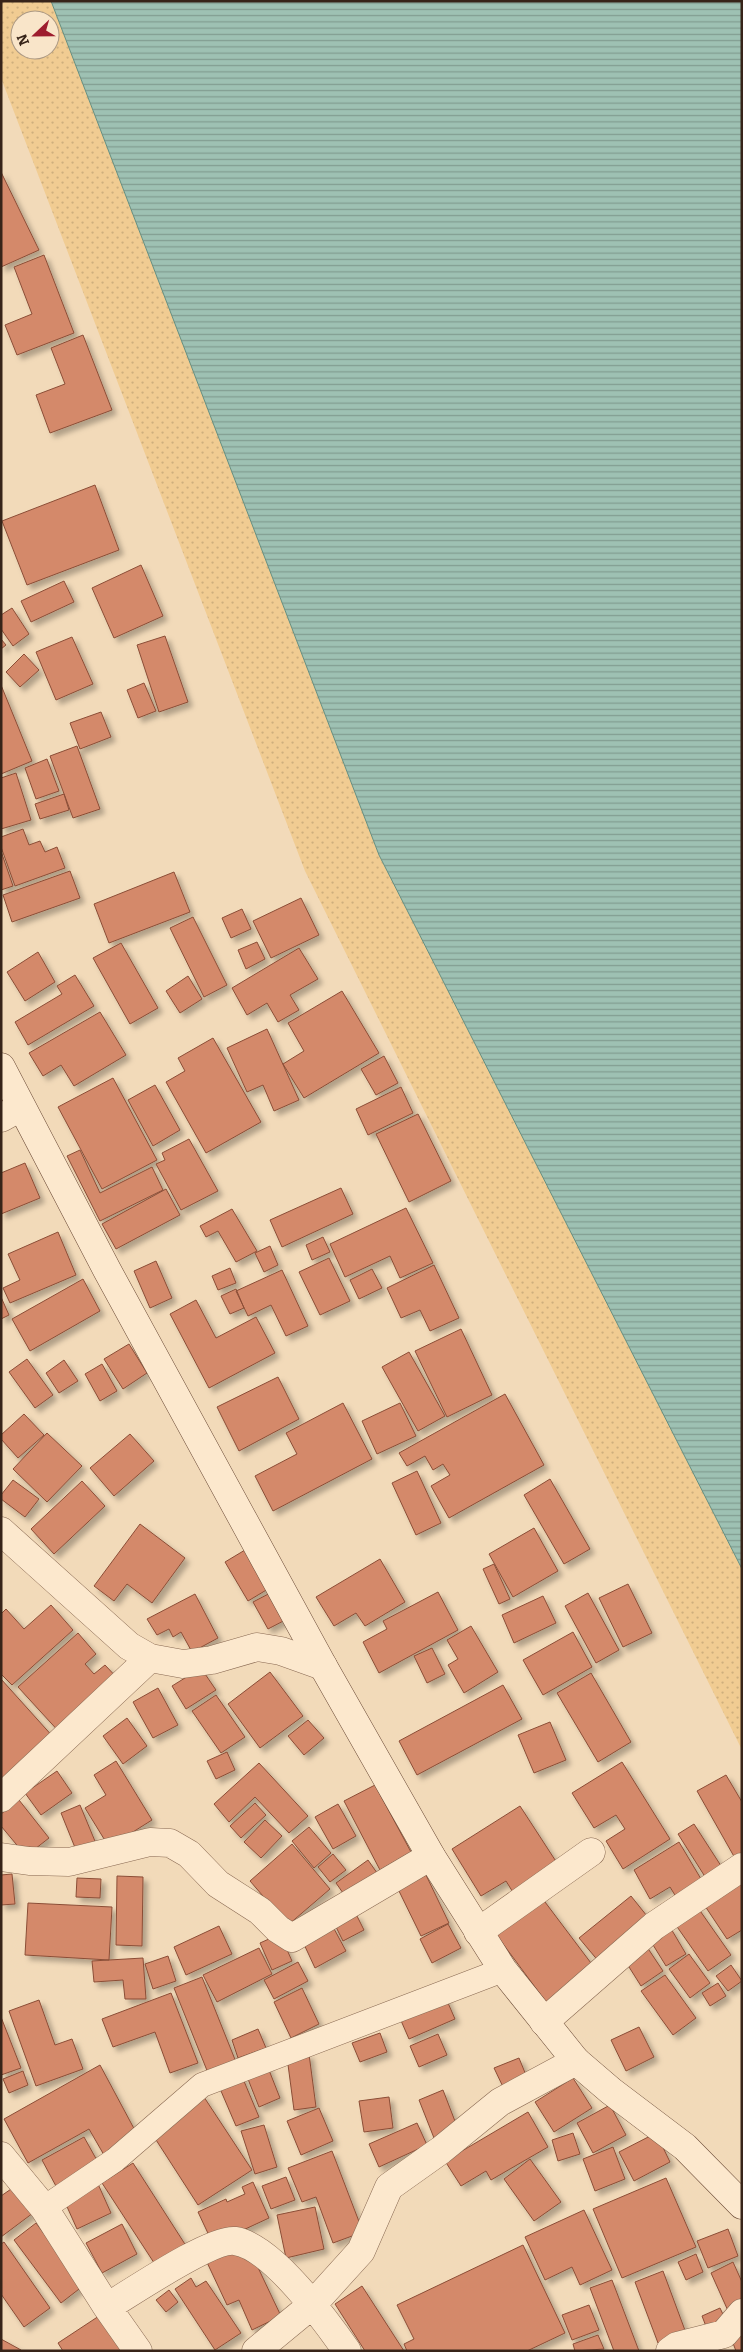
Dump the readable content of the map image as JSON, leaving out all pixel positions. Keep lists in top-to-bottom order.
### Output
{
  "north": "left"
}
